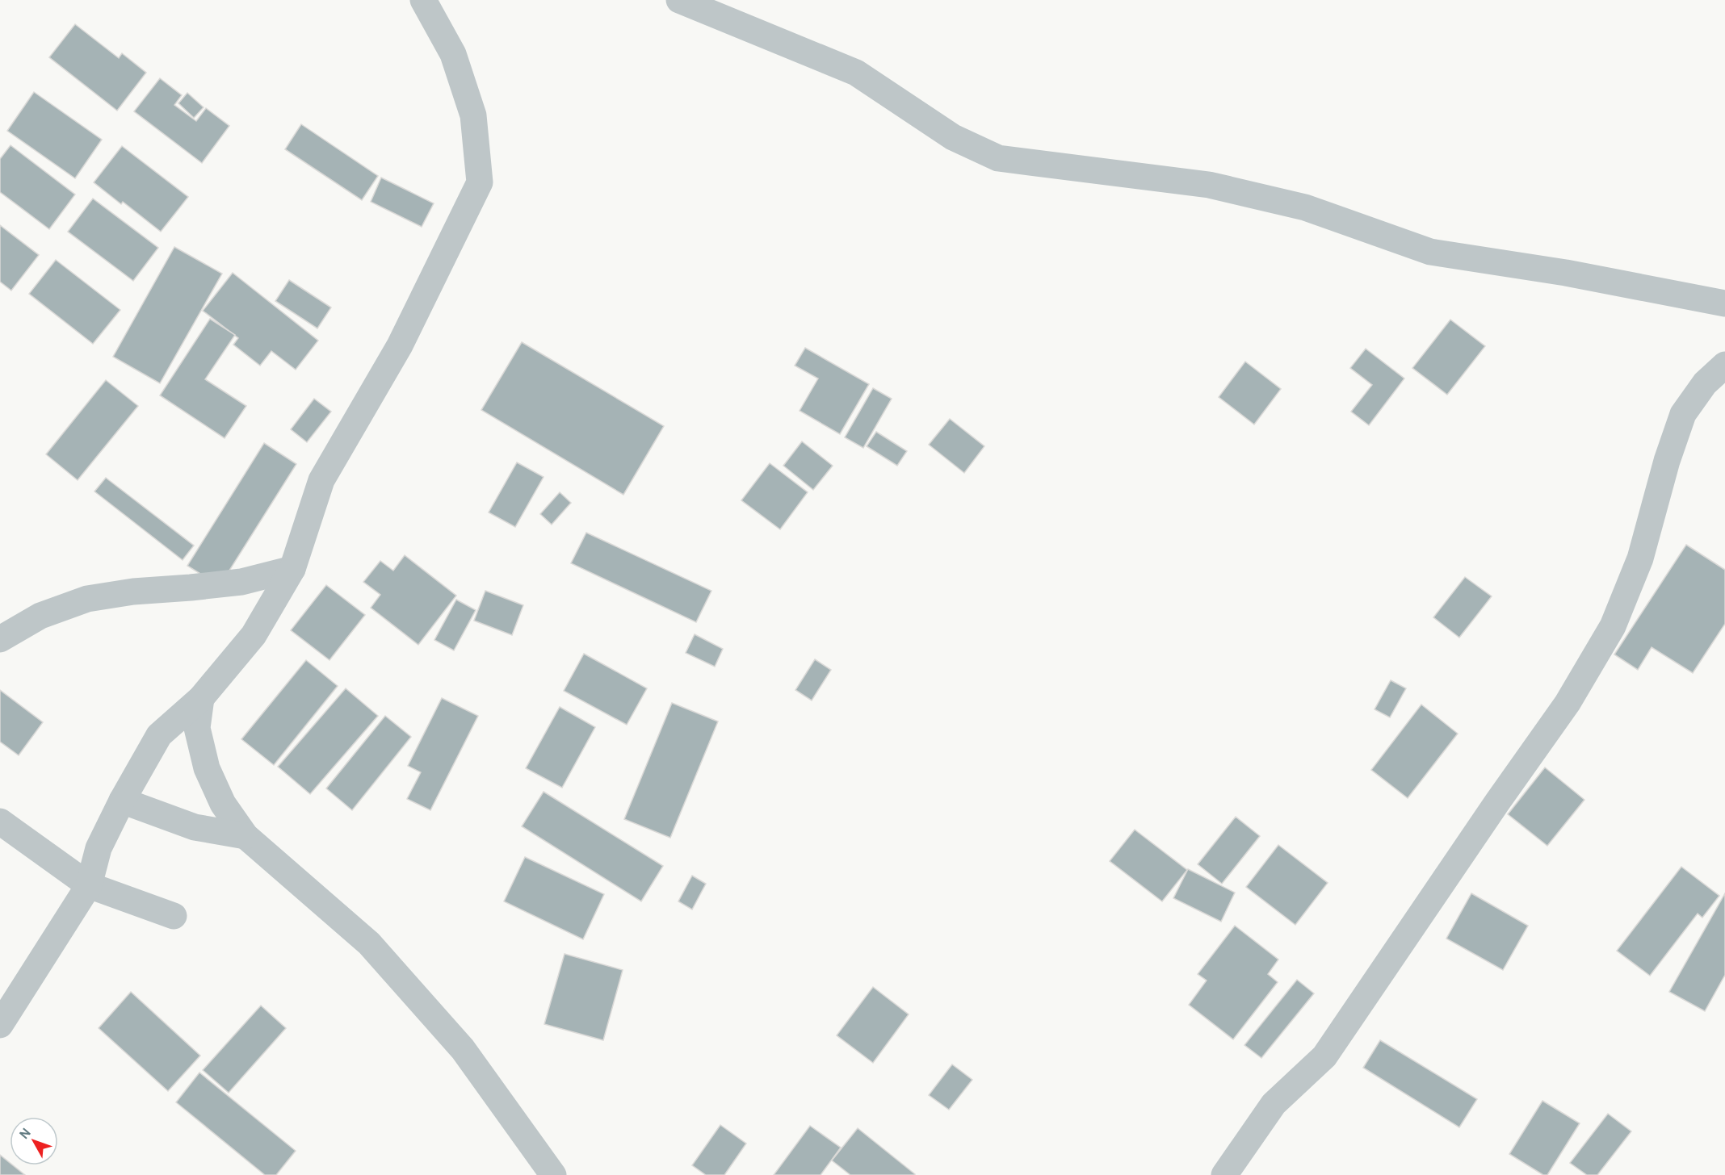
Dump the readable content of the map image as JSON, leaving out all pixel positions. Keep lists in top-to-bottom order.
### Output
{
  "north": "top left"
}
